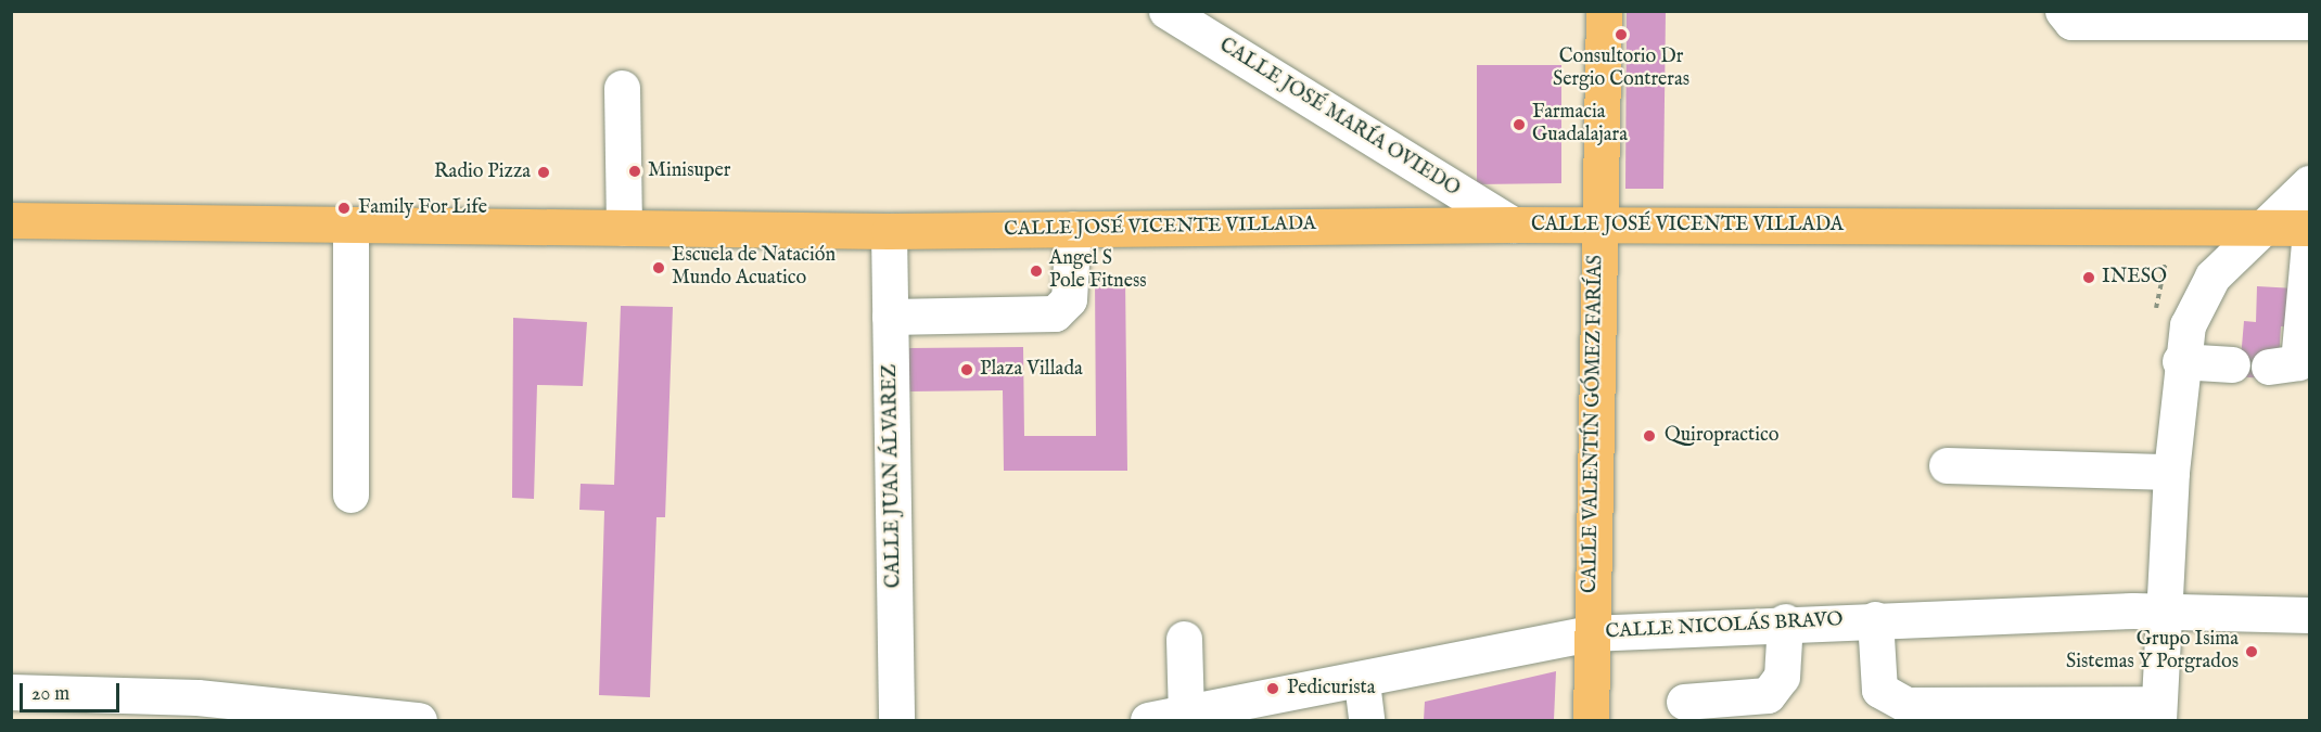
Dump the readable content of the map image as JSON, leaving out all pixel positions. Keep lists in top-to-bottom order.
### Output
{
  "streets": {
    "main road": ["CALLE JOSÉ VICENTE VILLADA", "CALLE VALENTÍN GÓMEZ FARÍAS"],
    "street": ["CALLE JOSÉ MARÍA OVIEDO", "CALLE JUAN ÁLVAREZ", "CALLE NICOLÁS BRAVO"]
  },
  "crossings": [
    ["CALLE JOSÉ MARÍA OVIEDO", "CALLE JOSÉ VICENTE VILLADA"],
    ["CALLE JOSÉ VICENTE VILLADA", "CALLE VALENTÍN GÓMEZ FARÍAS"],
    ["CALLE JOSÉ VICENTE VILLADA", "CALLE JUAN ÁLVAREZ"],
    ["CALLE VALENTÍN GÓMEZ FARÍAS", "CALLE NICOLÁS BRAVO"]
  ],
  "places": [
    "Consultorio Dr Sergio Contreras",
    "Farmacia Guadalajara",
    "Minisuper",
    "Radio Pizza",
    "Family For Life",
    "Escuela de Natación Mundo Acuatico",
    "Angel S Pole Fitness",
    "INESO",
    "Plaza Villada",
    "Quiropractico",
    "Grupo Isima Sistemas Y Porgrados",
    "Pedicurista"
  ],
  "scale_bar": "20 m"
}
